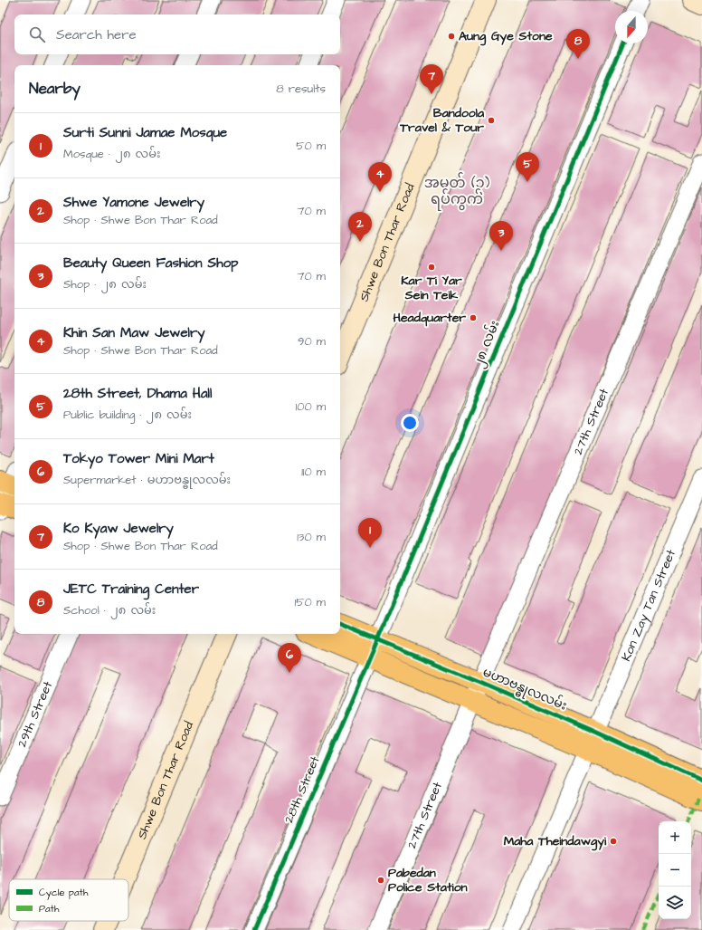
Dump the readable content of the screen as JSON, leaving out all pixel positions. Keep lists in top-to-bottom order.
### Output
{
  "streets": {
    "main road": ["Shwe Bon Thar Road", "မဟာဗန္ဓုလလမ်း"],
    "street": [
      "၂၈ လမ်း",
      "27th Street",
      "Kon Zay Tan Street",
      "29th Street",
      "28th Street"
    ]
  },
  "crossings": [
    ["၂၈ လမ်း", "မဟာဗန္ဓုလလမ်း"],
    ["၂၈ လမ်း", "28th Street"],
    ["27th Street", "မဟာဗန္ဓုလလမ်း"],
    ["Kon Zay Tan Street", "မဟာဗန္ဓုလလမ်း"],
    ["မဟာဗန္ဓုလလမ်း", "28th Street"]
  ],
  "districts": ["အမှတ် (၃) ရပ်ကွက်"],
  "places": [
    "Aung Gye Stone",
    "Bandoola Travel & Tour",
    "Kar Ti Yar Sein Teik",
    "Headquarter",
    "Maha Theindawgyi",
    "Pabedan Police Station"
  ],
  "legend": ["Cycle path", "Path"],
  "north": "bottom",
  "page": {
    "search": "Search here",
    "pins": [
      "8",
      "7",
      "5",
      "4",
      "2",
      "3",
      "1",
      "6"
    ],
    "heading": ["Nearby", "8 results"],
    "list": [
      {
        "mark": "1",
        "name": "Surti Sunni Jamae Mosque",
        "note": "Mosque · ၂၈ လမ်း",
        "value": "50 m"
      },
      {
        "mark": "2",
        "name": "Shwe Yamone Jewelry",
        "note": "Shop · Shwe Bon Thar Road",
        "value": "70 m"
      },
      {
        "mark": "3",
        "name": "Beauty Queen Fashion Shop",
        "note": "Shop · ၂၈ လမ်း",
        "value": "70 m"
      },
      {
        "mark": "4",
        "name": "Khin San Maw Jewelry",
        "note": "Shop · Shwe Bon Thar Road",
        "value": "90 m"
      },
      {
        "mark": "5",
        "name": "28th Street, Dhama Hall",
        "note": "Public building · ၂၈ လမ်း",
        "value": "100 m"
      },
      {
        "mark": "6",
        "name": "Tokyo Tower Mini Mart",
        "note": "Supermarket · မဟာဗန္ဓုလလမ်း",
        "value": "110 m"
      },
      {
        "mark": "7",
        "name": "Ko Kyaw Jewelry",
        "note": "Shop · Shwe Bon Thar Road",
        "value": "130 m"
      },
      {
        "mark": "8",
        "name": "JETC Training Center",
        "note": "School · ၂၈ လမ်း",
        "value": "150 m"
      }
    ],
    "map_buttons": ["+", "−"]
  }
}
